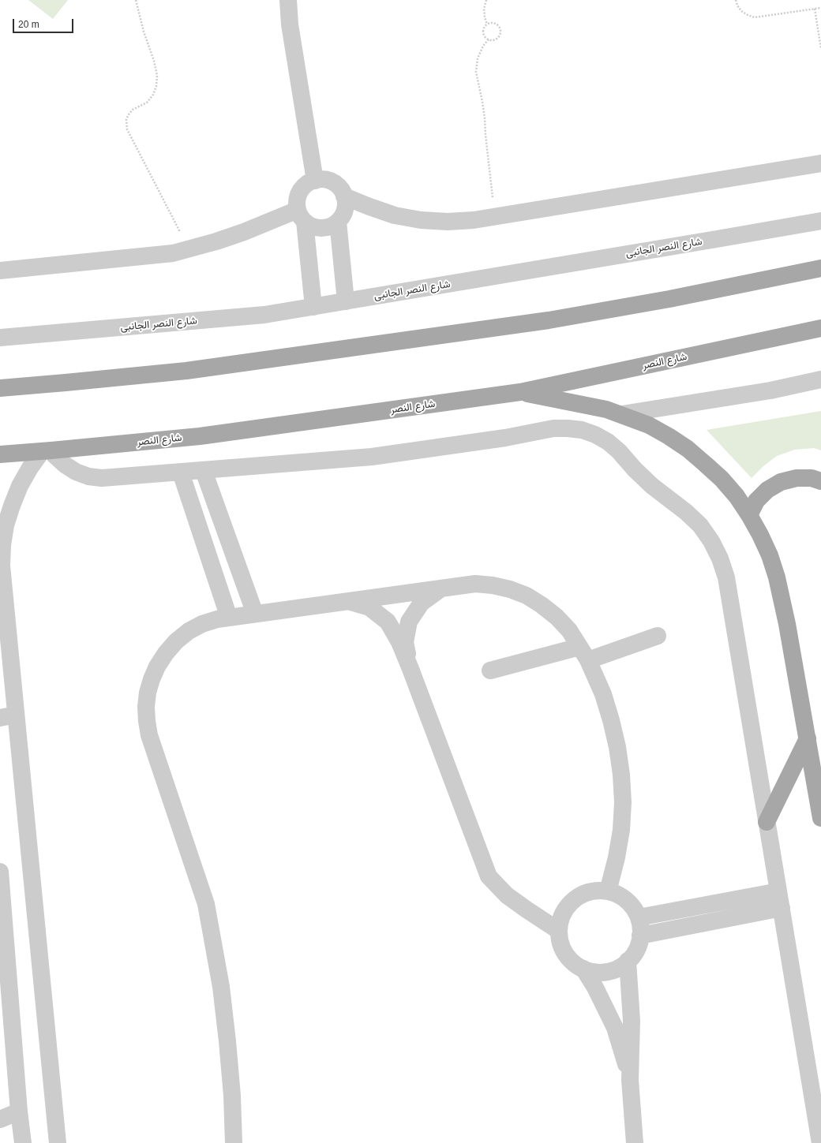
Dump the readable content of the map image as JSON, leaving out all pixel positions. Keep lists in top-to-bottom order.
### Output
{
  "streets": {
    "main road": ["شارع النصر"],
    "street": ["شارع النصر الجانبى"]
  },
  "scale_bar": "20 m"
}
